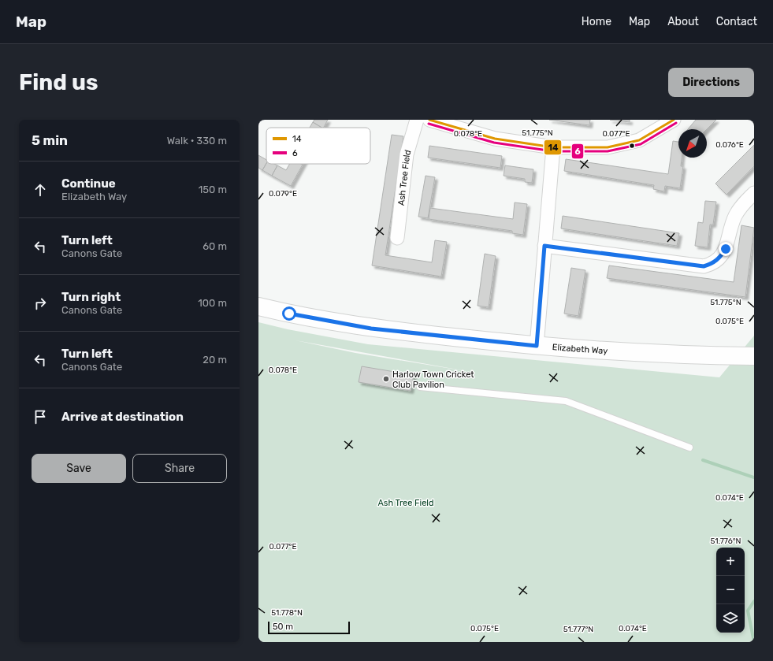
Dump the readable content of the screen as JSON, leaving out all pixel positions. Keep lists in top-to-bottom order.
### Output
{
  "streets": {
    "main road": ["Elizabeth Way"],
    "street": ["Ash Tree Field"]
  },
  "parks": ["Ash Tree Field"],
  "places": ["Harlow Town Cricket Club Pavilion"],
  "lines": ["transit line 14", "transit line 6"],
  "legend": ["14", "6"],
  "scale_bar": "50 m",
  "north": "bottom left",
  "page": {
    "header": "Map",
    "nav": [
      "Home",
      "Map",
      "About",
      "Contact"
    ],
    "buttons": [
      "Directions",
      ["Save", "Share"]
    ],
    "title": "Find us",
    "heading": ["5 min", "Walk · 330 m"],
    "list": [
      ["Continue", "Elizabeth Way", "150 m"],
      ["Turn left", "Canons Gate", "60 m"],
      ["Turn right", "Canons Gate", "100 m"],
      ["Turn left", "Canons Gate", "20 m"],
      "Arrive at destination"
    ],
    "map_buttons": ["+", "−"],
    "scale": "50 m"
  },
  "coordinates": [
    "51.775°N",
    "0.078°E",
    "0.077°E",
    "0.076°E",
    "0.079°E",
    "0.075°E",
    "0.074°E",
    "51.776°N",
    "51.778°N",
    "51.777°N"
  ]
}
